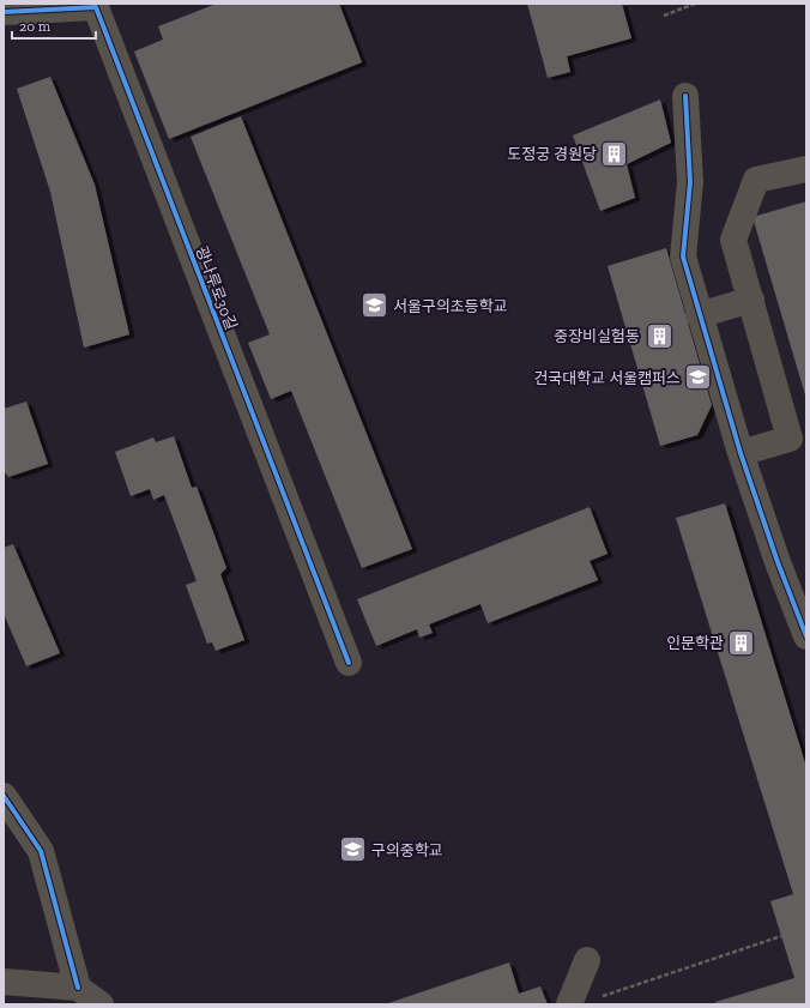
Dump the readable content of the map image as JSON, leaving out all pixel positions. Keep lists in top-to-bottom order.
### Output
{
  "streets": {
    "street": ["광나루로30길"]
  },
  "places": {
    "building": ["도정궁 경원당", "중장비실험동", "인문학관"],
    "school or university": ["서울구의초등학교", "건국대학교 서울캠퍼스", "구의중학교"]
  },
  "scale_bar": "20 m"
}
